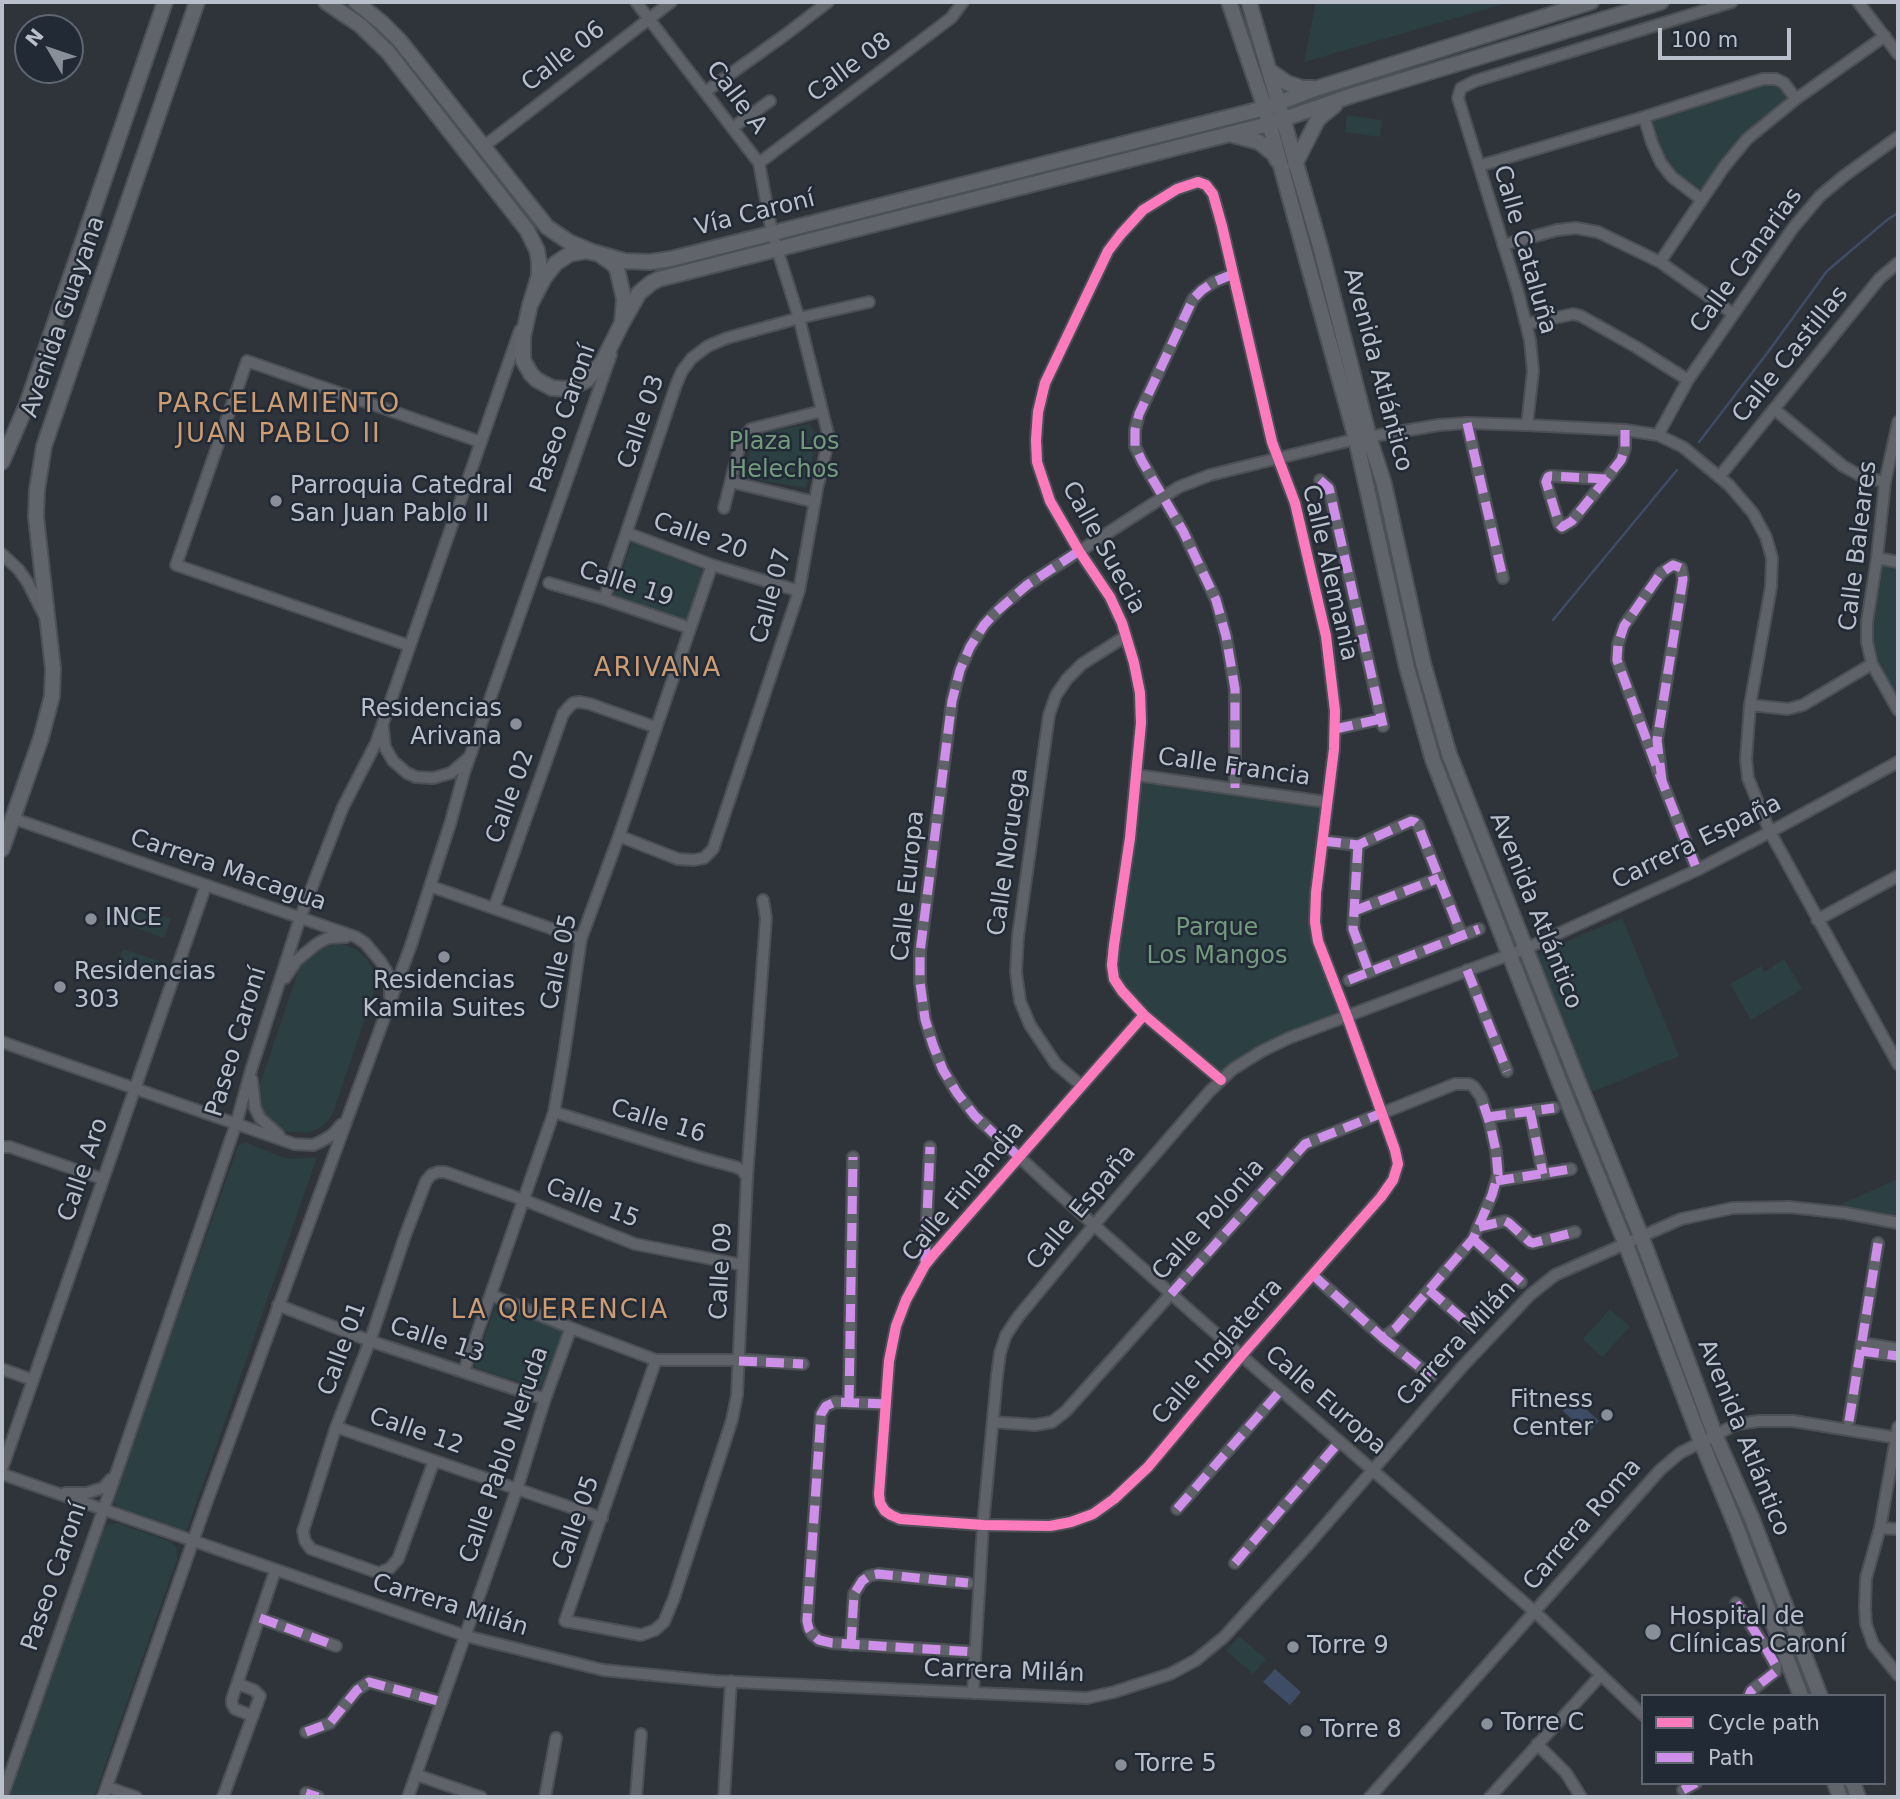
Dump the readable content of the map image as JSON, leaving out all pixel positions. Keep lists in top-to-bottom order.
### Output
{
  "streets": {
    "main road": [
      "Vía Caroní",
      "Avenida Guayana",
      "Avenida Atlántico",
      "Paseo Caroní"
    ],
    "street": [
      "Calle 06",
      "Calle 08",
      "Calle A",
      "Calle Cataluña",
      "Calle Canarias",
      "Calle Castillas",
      "Calle 03",
      "Calle 20",
      "Calle Baleares",
      "Calle Suecia",
      "Calle Alemania",
      "Calle 19",
      "Calle 07",
      "Calle Francia",
      "Calle 02",
      "Carrera España",
      "Calle Noruega",
      "Carrera Macagua",
      "Calle Europa",
      "Calle 05",
      "Calle 16",
      "Calle Aro",
      "Calle Finlandia",
      "Calle 15",
      "Calle España",
      "Calle Polonia",
      "Calle 09",
      "Calle 13",
      "Carrera Milán",
      "Calle 01",
      "Calle Inglaterra",
      "Calle 12",
      "Calle Pablo Neruda",
      "Carrera Roma"
    ]
  },
  "crossings": [
    ["Calle 06", "Calle A"],
    ["Calle 06", "Vía Caroní"],
    ["Calle 08", "Calle A"],
    ["Calle A", "Vía Caroní"],
    ["Calle A", "Calle 07"],
    ["Vía Caroní", "Avenida Atlántico"],
    ["Vía Caroní", "Paseo Caroní"],
    ["Vía Caroní", "Calle 07"],
    ["Calle Cataluña", "Calle Europa"],
    ["Calle Canarias", "Calle Europa"],
    ["Avenida Guayana", "Carrera Macagua"],
    ["Calle Castillas", "Calle Europa"],
    ["Avenida Atlántico", "Carrera España"],
    ["Avenida Atlántico", "Calle Europa"],
    ["Avenida Atlántico", "Calle España"],
    ["Avenida Atlántico", "Carrera Milán"],
    ["Avenida Atlántico", "Carrera Roma"],
    ["Paseo Caroní", "Carrera Macagua"],
    ["Paseo Caroní", "Calle 13"],
    ["Paseo Caroní", "Carrera Milán"],
    ["Calle 03", "Calle 20"],
    ["Calle 03", "Calle 19"],
    ["Calle 03", "Calle 07"],
    ["Calle 20", "Calle 07"],
    ["Calle 20", "Calle 05"],
    ["Calle Suecia", "Calle Alemania"],
    ["Calle Suecia", "Calle Francia"],
    ["Calle Suecia", "Calle Noruega"],
    ["Calle Suecia", "Calle Europa"],
    ["Calle Suecia", "Calle Finlandia"],
    ["Calle Suecia", "Calle España"],
    ["Calle Alemania", "Calle Francia"],
    ["Calle Alemania", "Calle Europa"],
    ["Calle Alemania", "Calle España"],
    ["Calle Alemania", "Calle Inglaterra"],
    ["Calle 19", "Calle 05"],
    ["Calle 07", "Calle 05"],
    ["Calle 02", "Calle 05"],
    ["Carrera España", "Calle Europa"],
    ["Carrera España", "Calle España"],
    ["Calle Noruega", "Calle Finlandia"],
    ["Carrera Macagua", "Calle Aro"],
    ["Calle Europa", "Calle Finlandia"],
    ["Calle Europa", "Calle España"],
    ["Calle Europa", "Calle Polonia"],
    ["Calle Europa", "Carrera Milán"],
    ["Calle Europa", "Calle Inglaterra"],
    ["Calle Europa", "Carrera Roma"],
    ["Calle 05", "Calle 16"],
    ["Calle 05", "Calle 15"],
    ["Calle 05", "Calle 09"],
    ["Calle 05", "Calle 13"],
    ["Calle 05", "Calle 12"],
    ["Calle 16", "Calle 09"],
    ["Calle Finlandia", "Calle Inglaterra"],
    ["Calle 15", "Calle 09"],
    ["Calle 15", "Calle 01"],
    ["Calle España", "Calle Polonia"],
    ["Calle España", "Carrera Milán"],
    ["Calle España", "Calle Inglaterra"],
    ["Calle Polonia", "Calle Inglaterra"],
    ["Calle 13", "Calle 01"],
    ["Calle 13", "Calle Pablo Neruda"],
    ["Carrera Milán", "Calle Pablo Neruda"],
    ["Calle 01", "Calle 12"],
    ["Calle 12", "Calle Pablo Neruda"]
  ],
  "districts": ["PARCELAMIENTO JUAN PABLO II", "ARIVANA", "LA QUERENCIA"],
  "parks": ["Plaza Los Helechos", "Parque Los Mangos"],
  "places": [
    "Parroquia Catedral San Juan Pablo II",
    "Residencias Arivana",
    "INCE",
    "Residencias Kamila Suites",
    "Residencias 303",
    "Fitness Center",
    "Hospital de Clínicas Caroní",
    "Torre 9",
    "Torre C",
    "Torre 8",
    "Torre 5"
  ],
  "legend": ["Cycle path", "Path"],
  "scale_bar": "100 m",
  "north": "top left"
}
